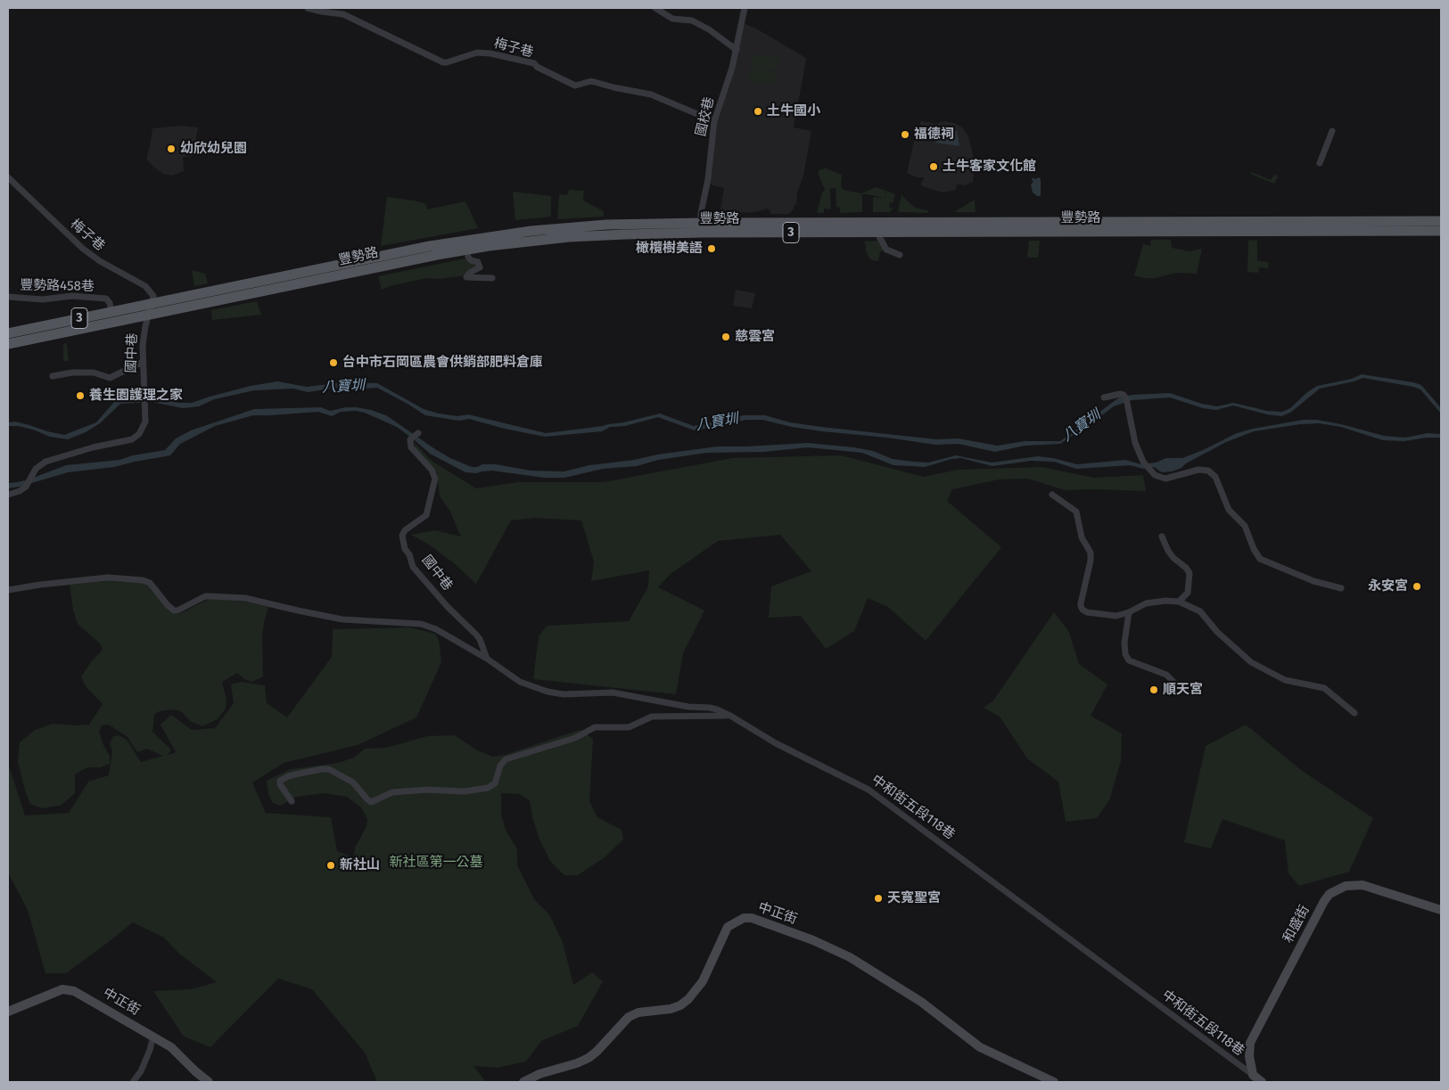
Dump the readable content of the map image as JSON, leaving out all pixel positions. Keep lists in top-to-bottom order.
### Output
{
  "streets": {
    "main road": ["豐勢路", "3"],
    "street": [
      "梅子巷",
      "國校巷",
      "豐勢路458巷",
      "國中巷",
      "中和街五段118巷",
      "中正街",
      "和盛街"
    ]
  },
  "crossings": [
    ["梅子巷", "國校巷"],
    ["梅子巷", "豐勢路"],
    ["梅子巷", "國中巷"],
    ["國校巷", "豐勢路"],
    ["豐勢路", "豐勢路458巷"],
    ["豐勢路", "國中巷"],
    ["國中巷", "中和街五段118巷"],
    ["中和街五段118巷", "和盛街"]
  ],
  "water": ["八寶圳"],
  "parks": ["新社區第一公墓"],
  "places": [
    "土牛國小",
    "福德祠",
    "幼欣幼兒園",
    "土牛客家文化館",
    "橄欖樹美語",
    "慈雲宮",
    "台中市石岡區農會供銷部肥料倉庫",
    "養生園護理之家",
    "永安宮",
    "順天宮",
    "新社山",
    "天寬聖宮"
  ]
}
